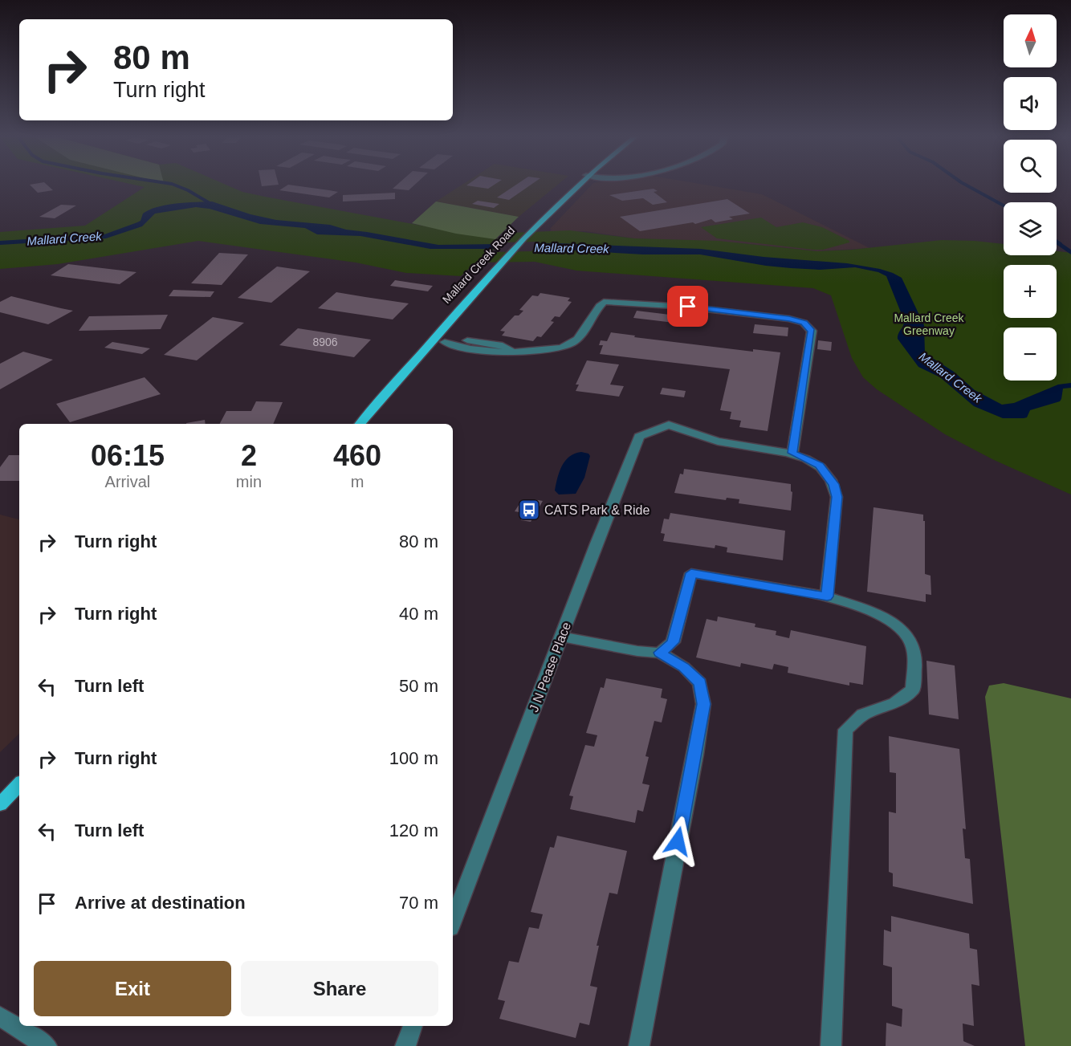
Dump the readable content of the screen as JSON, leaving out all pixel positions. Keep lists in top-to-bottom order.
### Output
{
  "streets": {
    "main road": ["Mallard Creek Road"],
    "street": ["J N Pease Place"]
  },
  "water": ["Mallard Creek"],
  "parks": ["Mallard Creek Greenway"],
  "places": {
    "bus stop": ["CATS Park & Ride"]
  },
  "house_numbers": ["8906"],
  "north": "top",
  "page": {
    "map_buttons": ["+", "−"],
    "turn": ["80 m", "Turn right"],
    "eta": [
      "06:15",
      "Arrival",
      "2",
      "min",
      "460",
      "m"
    ],
    "list": [
      {
        "name": "Turn right",
        "value": "80 m"
      },
      {
        "name": "Turn right",
        "value": "40 m"
      },
      {
        "name": "Turn left",
        "value": "50 m"
      },
      {
        "name": "Turn right",
        "value": "100 m"
      },
      {
        "name": "Turn left",
        "value": "120 m"
      },
      {
        "name": "Arrive at destination",
        "value": "70 m"
      }
    ],
    "buttons": ["Exit", "Share"]
  }
}
